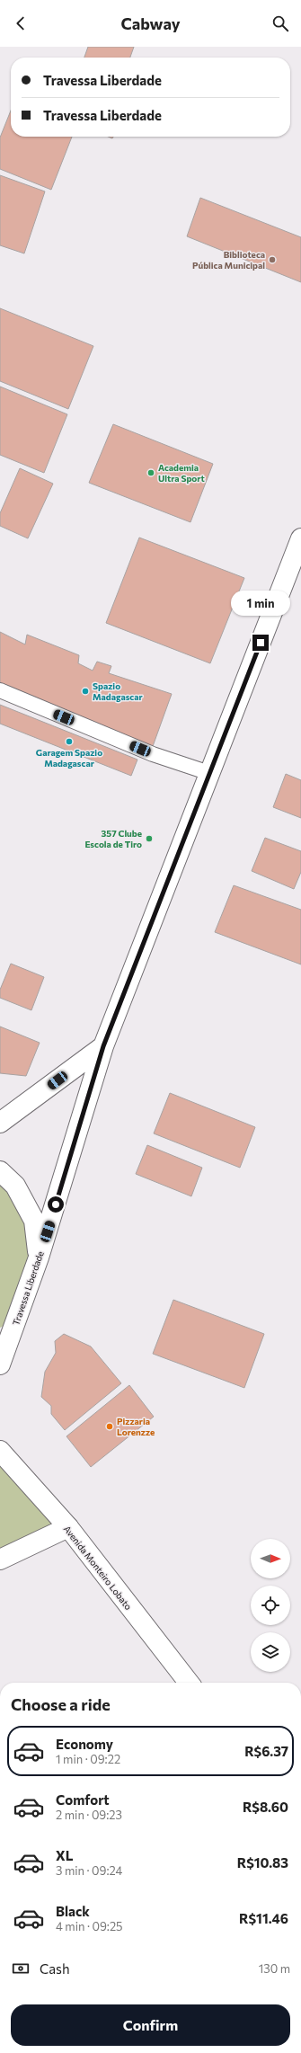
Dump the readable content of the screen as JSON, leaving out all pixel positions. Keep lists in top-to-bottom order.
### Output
{
  "streets": {
    "street": ["Travessa Liberdade", "Avenida Monteiro Lobato"]
  },
  "places": [
    "Biblioteca Pública Municipal",
    "Academia Ultra Sport",
    "Spazio Madagascar",
    "Garagem Spazio Madagascar",
    "357 Clube Escola de Tiro",
    "Pizzaria Lorenzze"
  ],
  "north": "right",
  "page": {
    "header": "Cabway",
    "banner": ["Travessa Liberdade", "Travessa Liberdade"],
    "bubble": "1 min",
    "heading": "Choose a ride",
    "list": [
      {
        "name": "Economy",
        "note": "1 min · 09:22",
        "value": "R$6.37"
      },
      {
        "name": "Comfort",
        "note": "2 min · 09:23",
        "value": "R$8.60"
      },
      {
        "name": "XL",
        "note": "3 min · 09:24",
        "value": "R$10.83"
      },
      {
        "name": "Black",
        "note": "4 min · 09:25",
        "value": "R$11.46"
      }
    ],
    "pay": ["Cash", "130 m"],
    "buttons": "Confirm"
  }
}
